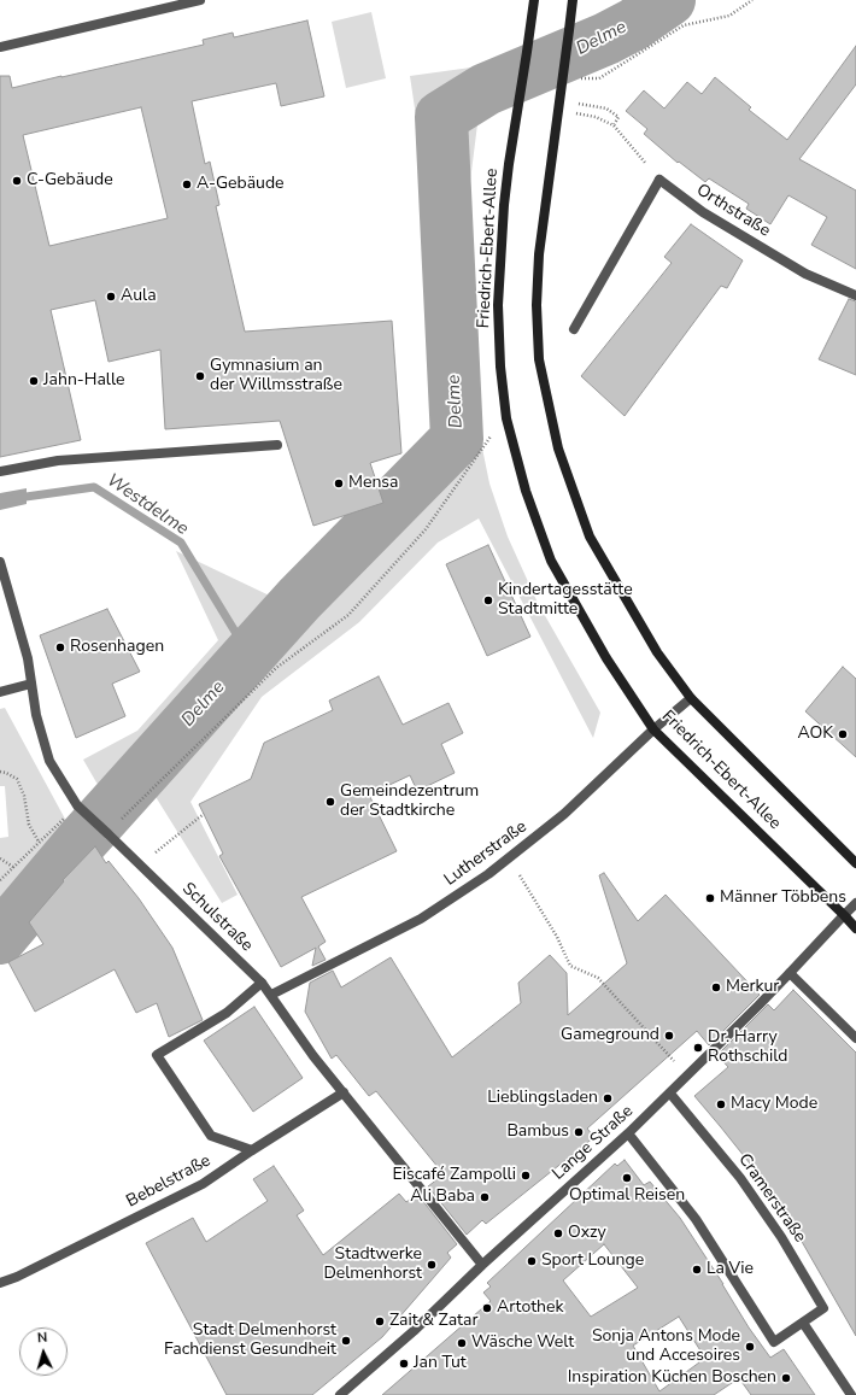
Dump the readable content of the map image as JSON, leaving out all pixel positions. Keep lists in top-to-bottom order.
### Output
{
  "streets": {
    "main road": ["Friedrich-Ebert-Allee"],
    "street": [
      "Orthstraße",
      "Lutherstraße",
      "Schulstraße",
      "Lange Straße",
      "Bebelstraße",
      "Cramerstraße"
    ]
  },
  "crossings": [
    ["Friedrich-Ebert-Allee", "Lutherstraße"],
    ["Friedrich-Ebert-Allee", "Lange Straße"],
    ["Lutherstraße", "Schulstraße"],
    ["Schulstraße", "Lange Straße"],
    ["Schulstraße", "Bebelstraße"],
    ["Lange Straße", "Cramerstraße"]
  ],
  "water": ["Delme", "Westdelme"],
  "places": [
    "C-Gebäude",
    "A-Gebäude",
    "Aula",
    "Gymnasium an der Willmsstraße",
    "Jahn-Halle",
    "Mensa",
    "Kindertagesstätte Stadtmitte",
    "Rosenhagen",
    "AOK",
    "Gemeindezentrum der Stadtkirche",
    "Männer Többens",
    "Merkur",
    "Gameground",
    "Dr. Harry Rothschild",
    "Lieblingsladen",
    "Macy Mode",
    "Bambus",
    "Eiscafé Zampolli",
    "Optimal Reisen",
    "Ali Baba",
    "Oxzy",
    "Sport Lounge",
    "Stadtwerke Delmenhorst",
    "La Vie",
    "Artothek",
    "Zait & Zatar",
    "Stadt Delmenhorst Fachdienst Gesundheit",
    "Wäsche Welt",
    "Sonja Antons Mode und Accesoires",
    "Jan Tut",
    "Inspiration Küchen Boschen"
  ],
  "north": "top"
}
